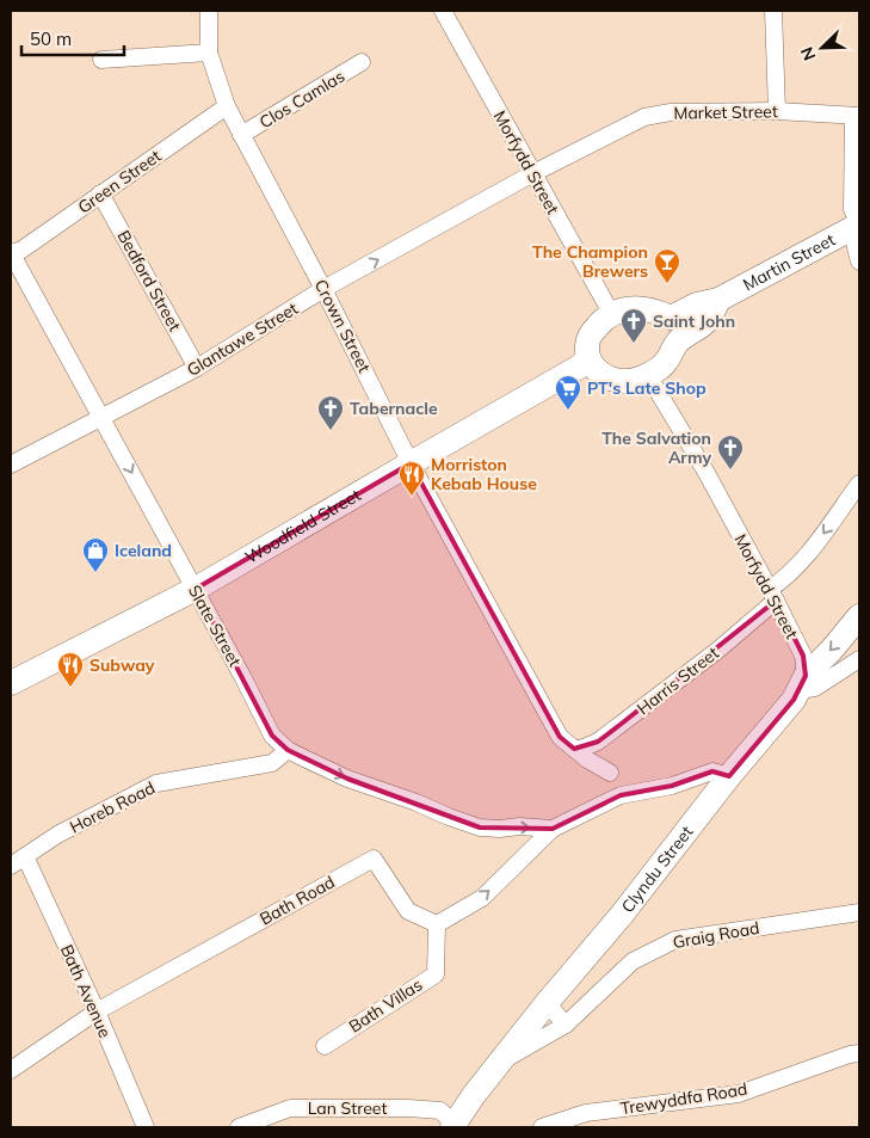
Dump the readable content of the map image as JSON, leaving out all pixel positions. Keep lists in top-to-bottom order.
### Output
{
  "streets": {
    "main road": ["Martin Street", "Woodfield Street", "Clyndu Street"],
    "street": [
      "Clos Camlas",
      "Market Street",
      "Morfydd Street",
      "Green Street",
      "Bedford Street",
      "Crown Street",
      "Glantawe Street",
      "Slate Street",
      "Harris Street",
      "Horeb Road",
      "Bath Road",
      "Graig Road",
      "Bath Avenue",
      "Bath Villas",
      "Trewyddfa Road",
      "Lan Street"
    ]
  },
  "crossings": [
    ["Clos Camlas", "Crown Street"],
    ["Market Street", "Morfydd Street"],
    ["Market Street", "Glantawe Street"],
    ["Morfydd Street", "Glantawe Street"],
    ["Morfydd Street", "Woodfield Street"],
    ["Morfydd Street", "Harris Street"],
    ["Morfydd Street", "Clyndu Street"],
    ["Green Street", "Bedford Street"],
    ["Green Street", "Crown Street"],
    ["Green Street", "Slate Street"],
    ["Bedford Street", "Glantawe Street"],
    ["Crown Street", "Glantawe Street"],
    ["Crown Street", "Woodfield Street"],
    ["Crown Street", "Harris Street"],
    ["Glantawe Street", "Slate Street"],
    ["Woodfield Street", "Slate Street"],
    ["Slate Street", "Horeb Road"],
    ["Horeb Road", "Bath Avenue"],
    ["Clyndu Street", "Graig Road"],
    ["Clyndu Street", "Lan Street"],
    ["Bath Road", "Bath Avenue"],
    ["Bath Road", "Bath Villas"]
  ],
  "one_way": ["Glantawe Street", "Slate Street", "Harris Street"],
  "places": {
    "bar": ["The Champion Brewers"],
    "church": ["Saint John", "Tabernacle", "The Salvation Army"],
    "supermarket": ["PT's Late Shop"],
    "restaurant": ["Morriston Kebab House", "Subway"],
    "shop": ["Iceland"]
  },
  "scale_bar": "50 m",
  "north": "bottom left"
}
